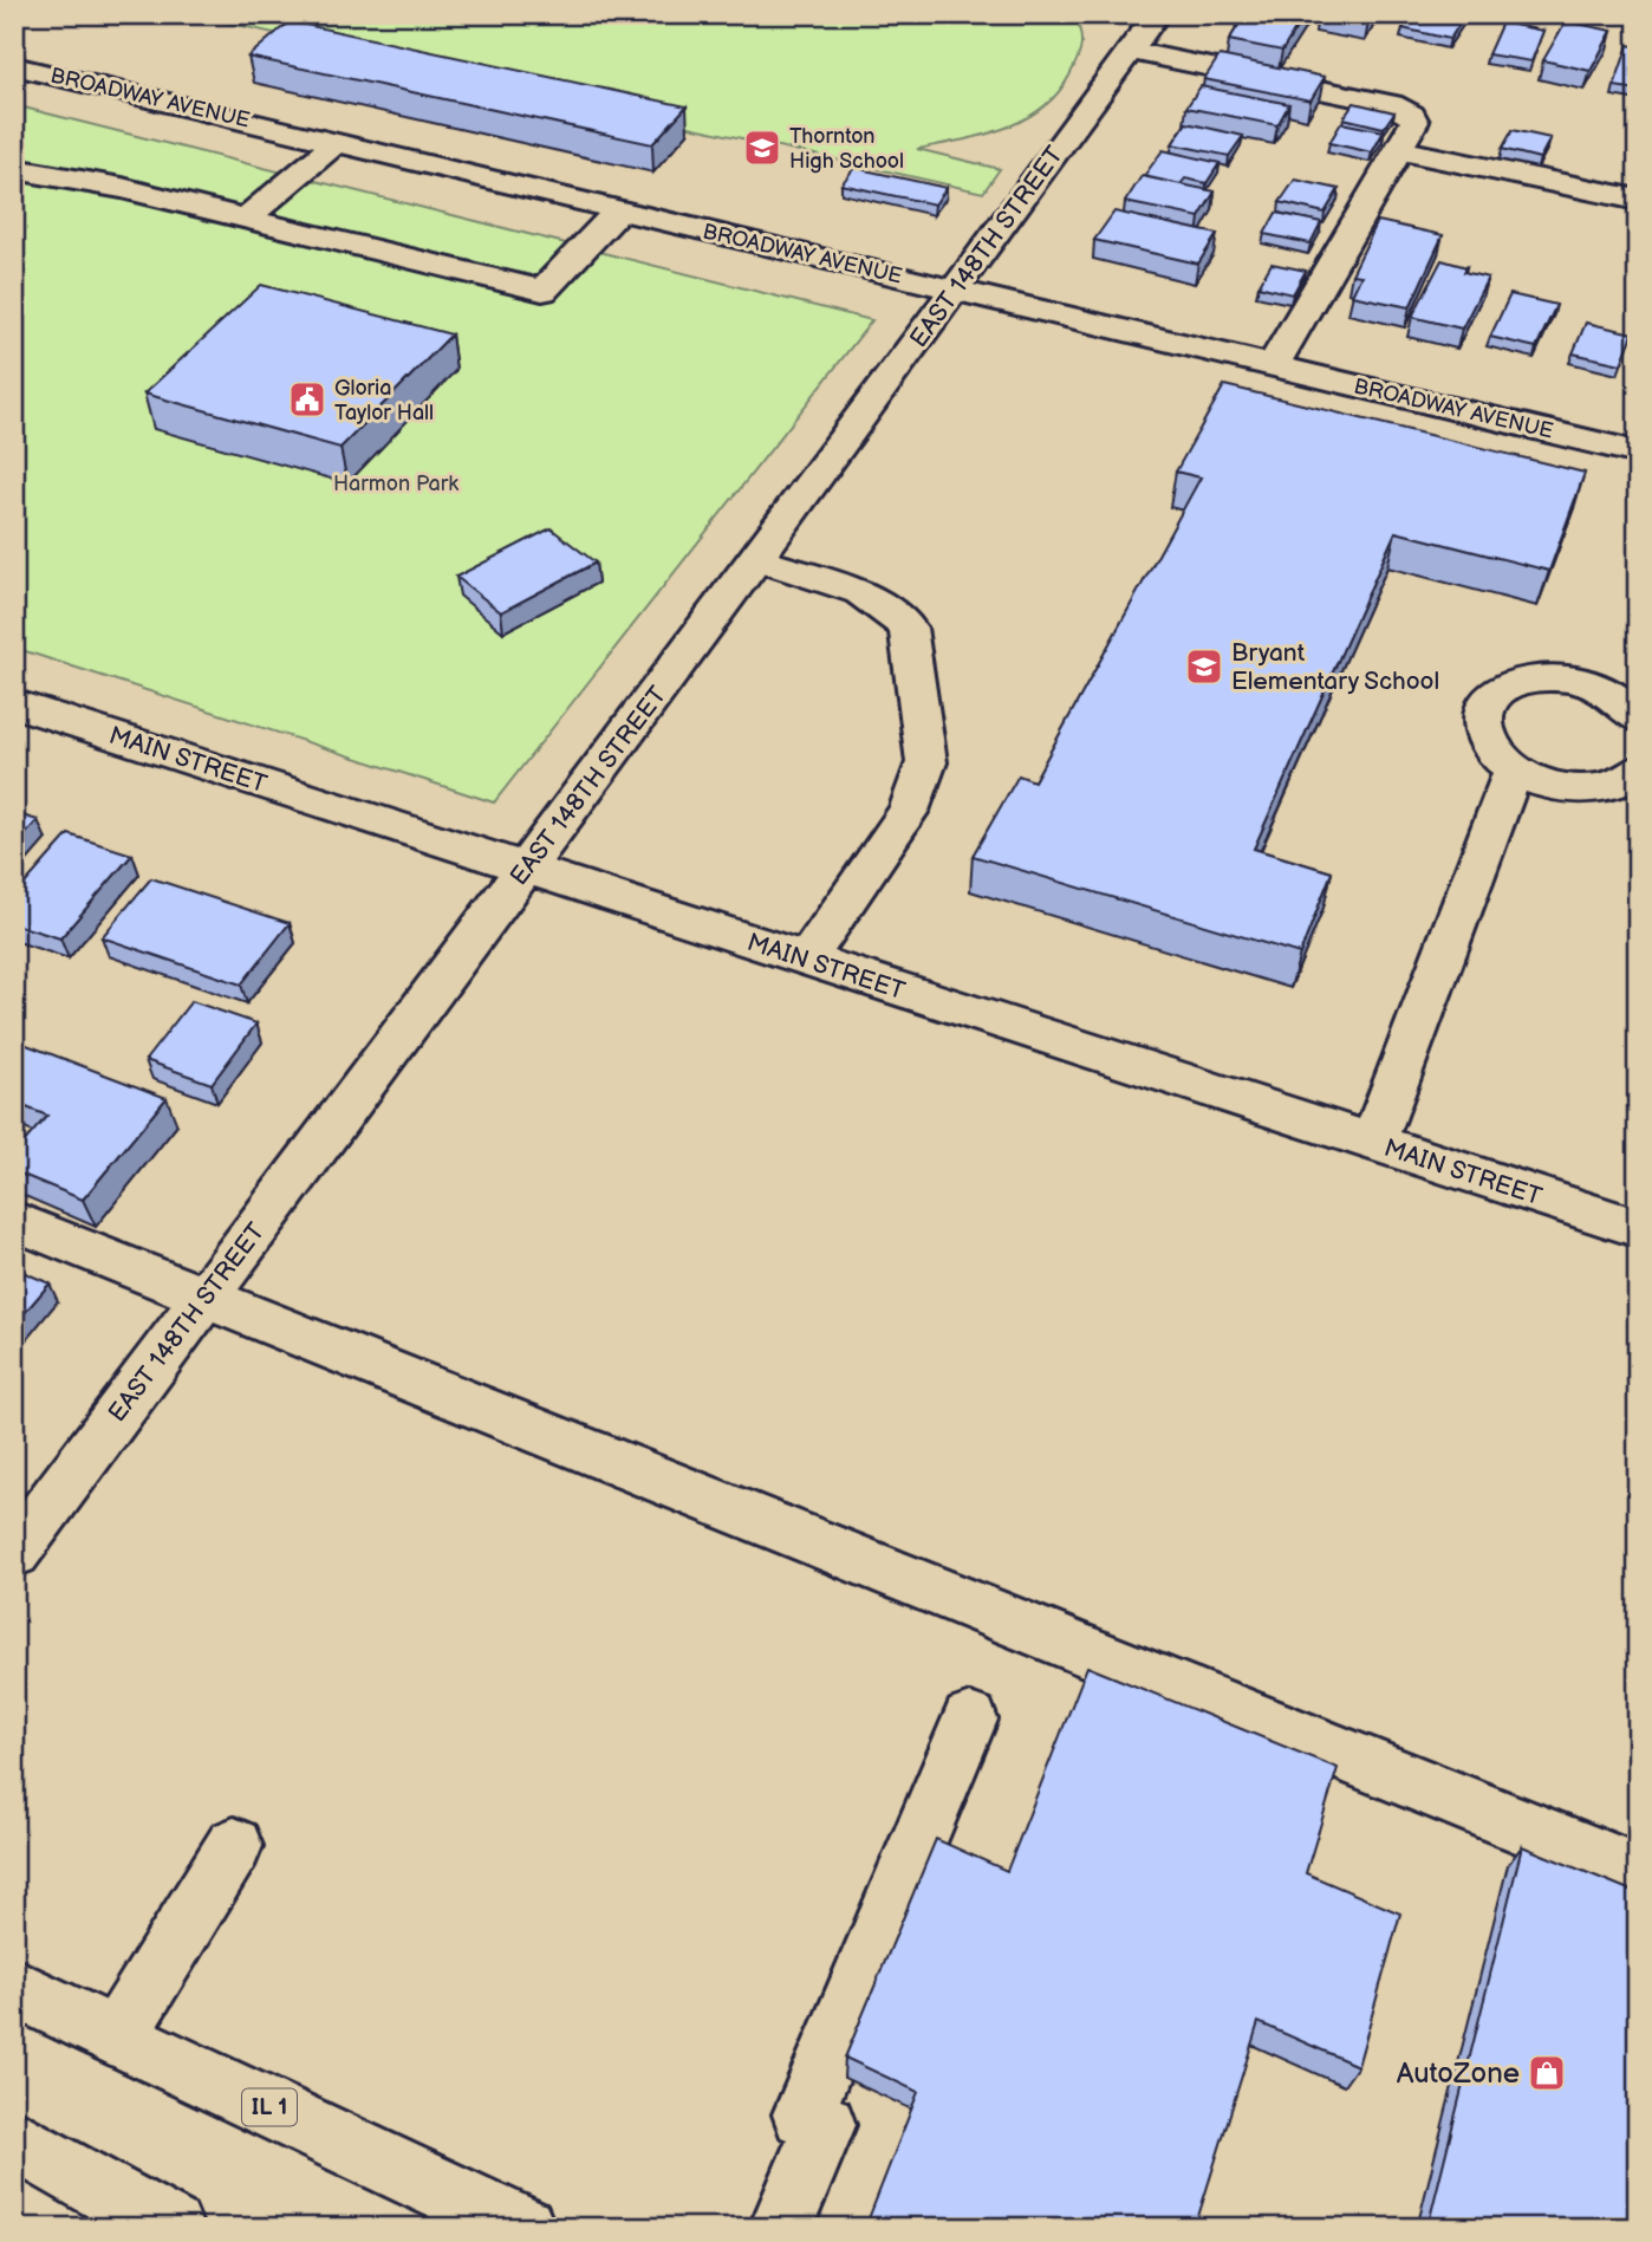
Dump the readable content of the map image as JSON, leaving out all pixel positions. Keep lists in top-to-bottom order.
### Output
{
  "streets": {
    "street": [
      "BROADWAY AVENUE",
      "EAST 148TH STREET",
      "MAIN STREET",
      "IL 1"
    ]
  },
  "crossings": [
    ["BROADWAY AVENUE", "EAST 148TH STREET"],
    ["EAST 148TH STREET", "MAIN STREET"]
  ],
  "parks": ["Harmon Park"],
  "places": {
    "school or university": ["Thornton High School", "Bryant Elementary School"],
    "public building": ["Gloria Taylor Hall"],
    "shop": ["AutoZone"]
  }
}
